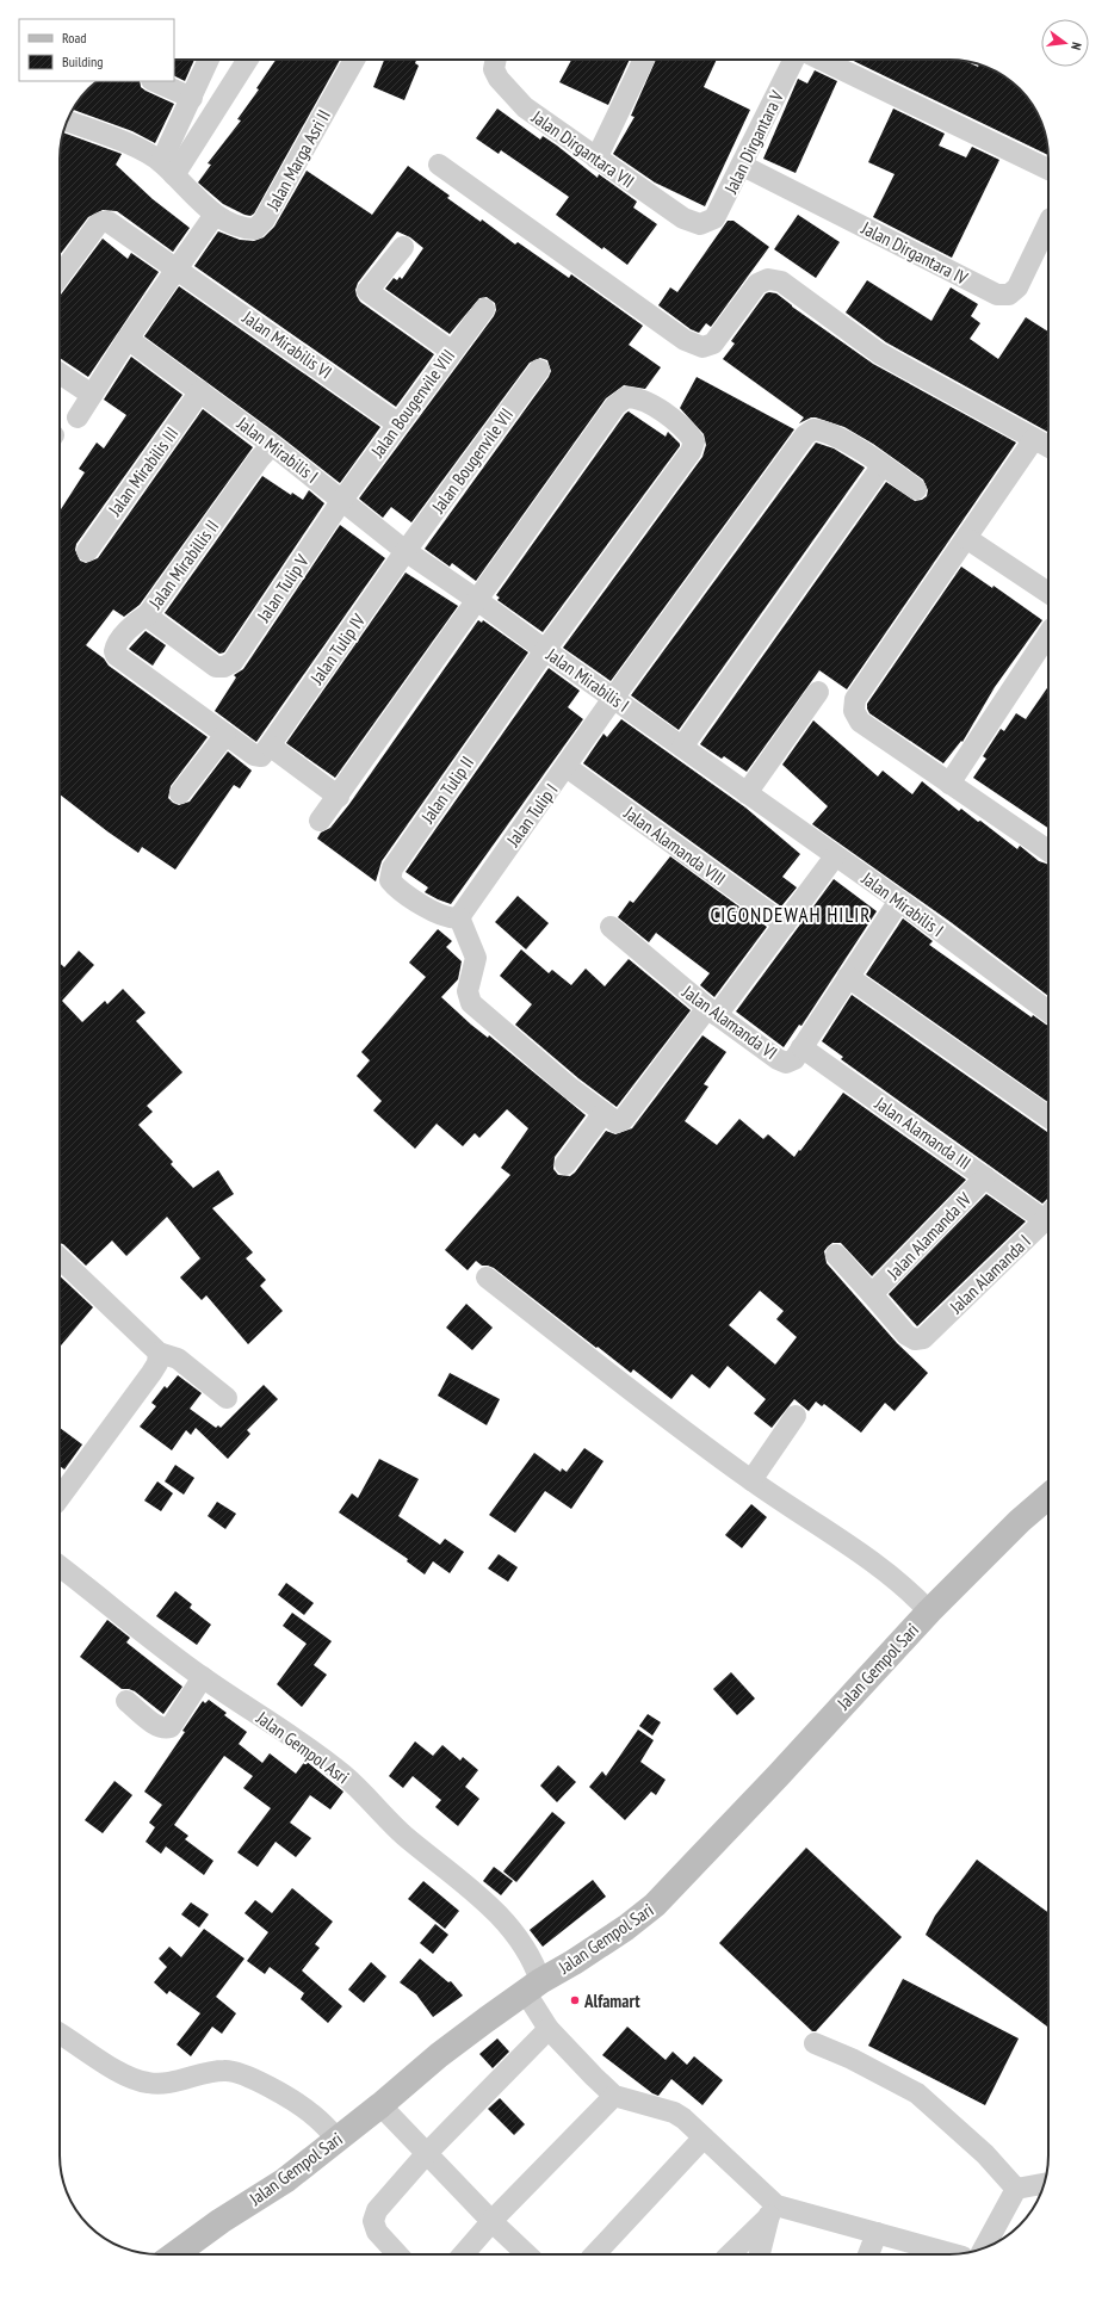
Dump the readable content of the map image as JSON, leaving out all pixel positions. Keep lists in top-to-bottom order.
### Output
{
  "streets": {
    "street": [
      "Jalan Dirgantara V",
      "Jalan Dirgantara VII",
      "Jalan Marga Asri II",
      "Jalan Dirgantara IV",
      "Jalan Mirabilis VI",
      "Jalan Bougenvile VIII",
      "Jalan Mirabilis I",
      "Jalan Bougenvile VII",
      "Jalan Mirabilis III",
      "Jalan Mirabillis II",
      "Jalan Tulip V",
      "Jalan Tulip IV",
      "Jalan Tulip II",
      "Jalan Tulip I",
      "Jalan Alamanda VIII",
      "Jalan Alamanda VI",
      "Jalan Alamanda III",
      "Jalan Alamanda IV",
      "Jalan Alamanda I",
      "Jalan Gempol Sari",
      "Jalan Gempol Asri"
    ]
  },
  "crossings": [
    ["Jalan Dirgantara V", "Jalan Dirgantara VII"],
    ["Jalan Dirgantara V", "Jalan Dirgantara IV"],
    ["Jalan Mirabilis VI", "Jalan Bougenvile VIII"],
    ["Jalan Bougenvile VIII", "Jalan Mirabilis I"],
    ["Jalan Bougenvile VIII", "Jalan Tulip V"],
    ["Jalan Mirabilis I", "Jalan Bougenvile VII"],
    ["Jalan Mirabilis I", "Jalan Mirabilis III"],
    ["Jalan Mirabilis I", "Jalan Mirabillis II"],
    ["Jalan Mirabilis I", "Jalan Tulip V"],
    ["Jalan Mirabilis I", "Jalan Tulip IV"],
    ["Jalan Mirabilis I", "Jalan Tulip II"],
    ["Jalan Mirabilis I", "Jalan Tulip I"],
    ["Jalan Mirabilis I", "Jalan Alamanda VI"],
    ["Jalan Bougenvile VII", "Jalan Tulip IV"],
    ["Jalan Mirabillis II", "Jalan Tulip V"],
    ["Jalan Tulip II", "Jalan Tulip I"],
    ["Jalan Tulip I", "Jalan Alamanda VIII"],
    ["Jalan Alamanda VI", "Jalan Alamanda III"],
    ["Jalan Alamanda III", "Jalan Alamanda IV"],
    ["Jalan Alamanda IV", "Jalan Alamanda I"],
    ["Jalan Gempol Sari", "Jalan Gempol Asri"]
  ],
  "districts": ["CIGONDEWAH HILIR"],
  "places": ["Alfamart"],
  "legend": ["Road", "Building"],
  "north": "right"
}
